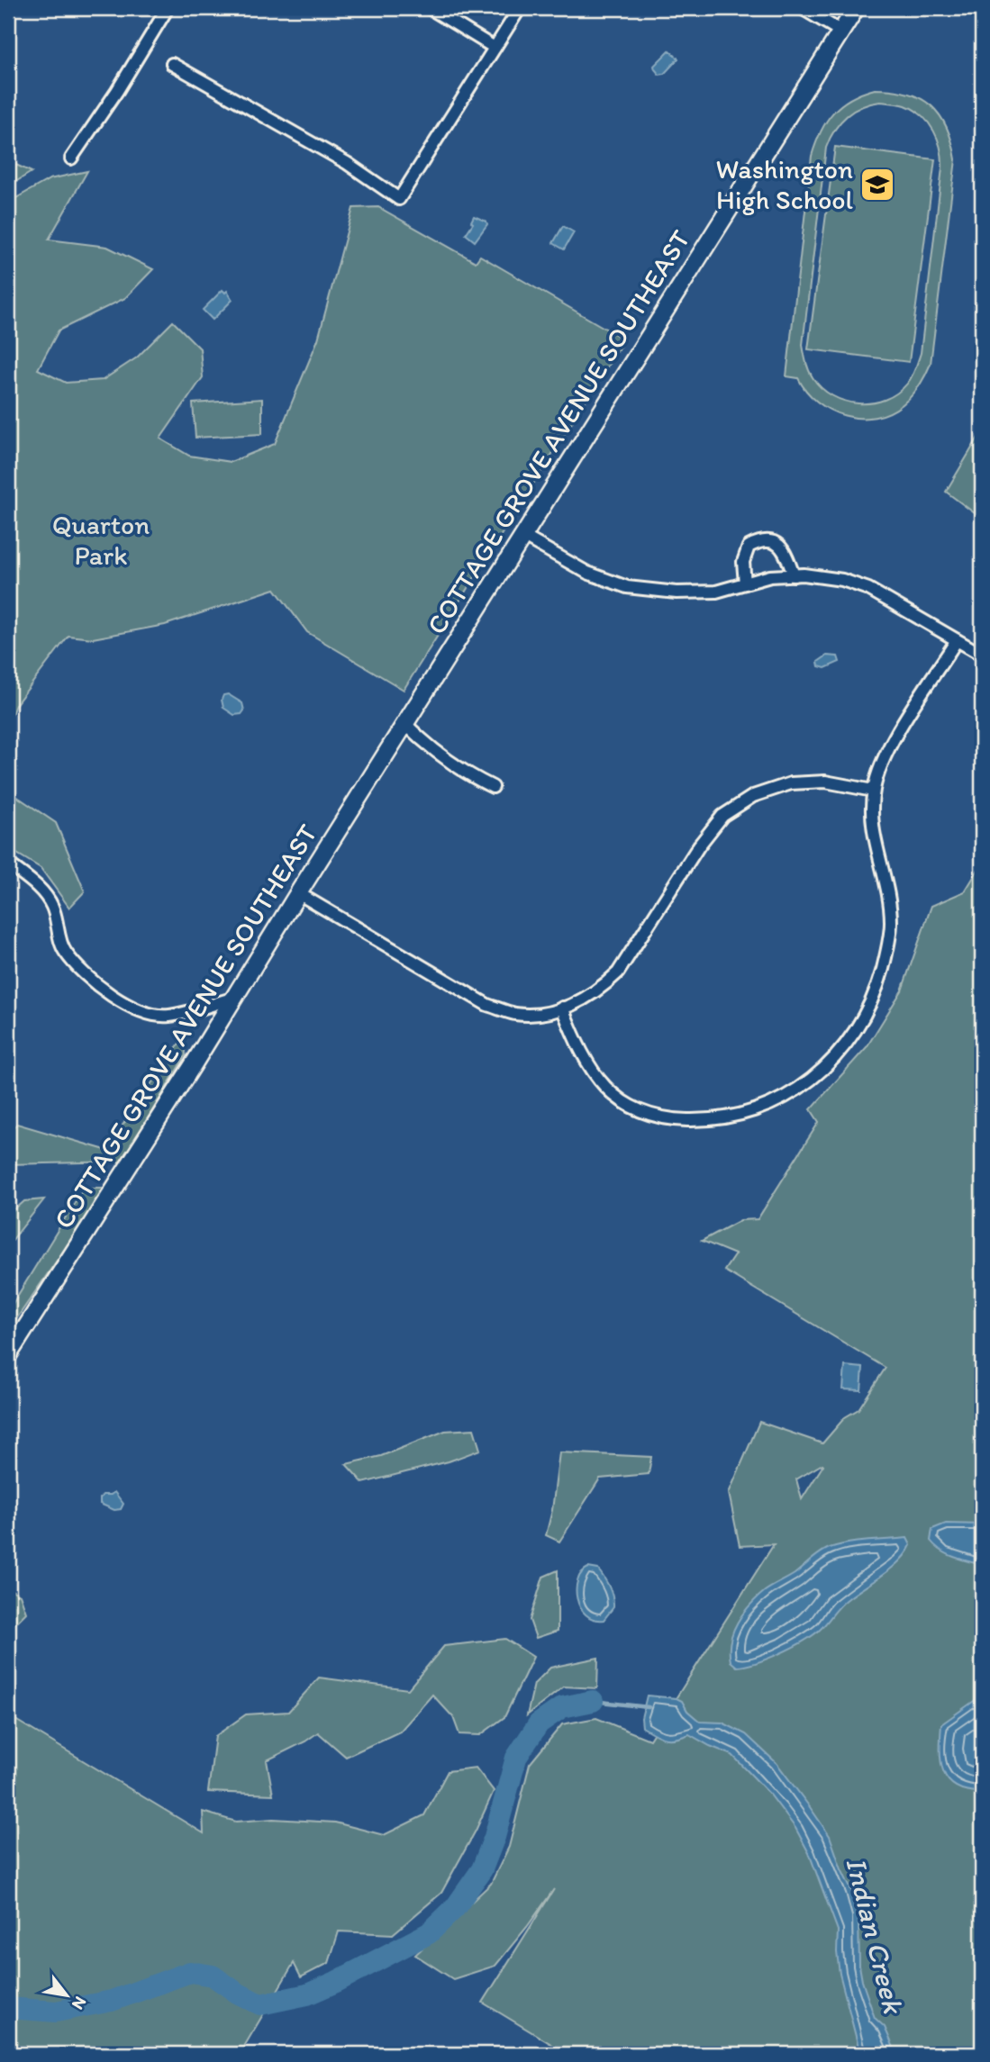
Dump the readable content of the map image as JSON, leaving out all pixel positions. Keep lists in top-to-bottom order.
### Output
{
  "streets": {
    "main road": ["COTTAGE GROVE AVENUE SOUTHEAST"]
  },
  "water": ["Indian Creek"],
  "parks": ["Quarton Park"],
  "places": {
    "school or university": ["Washington High School"]
  },
  "north": "bottom right"
}
